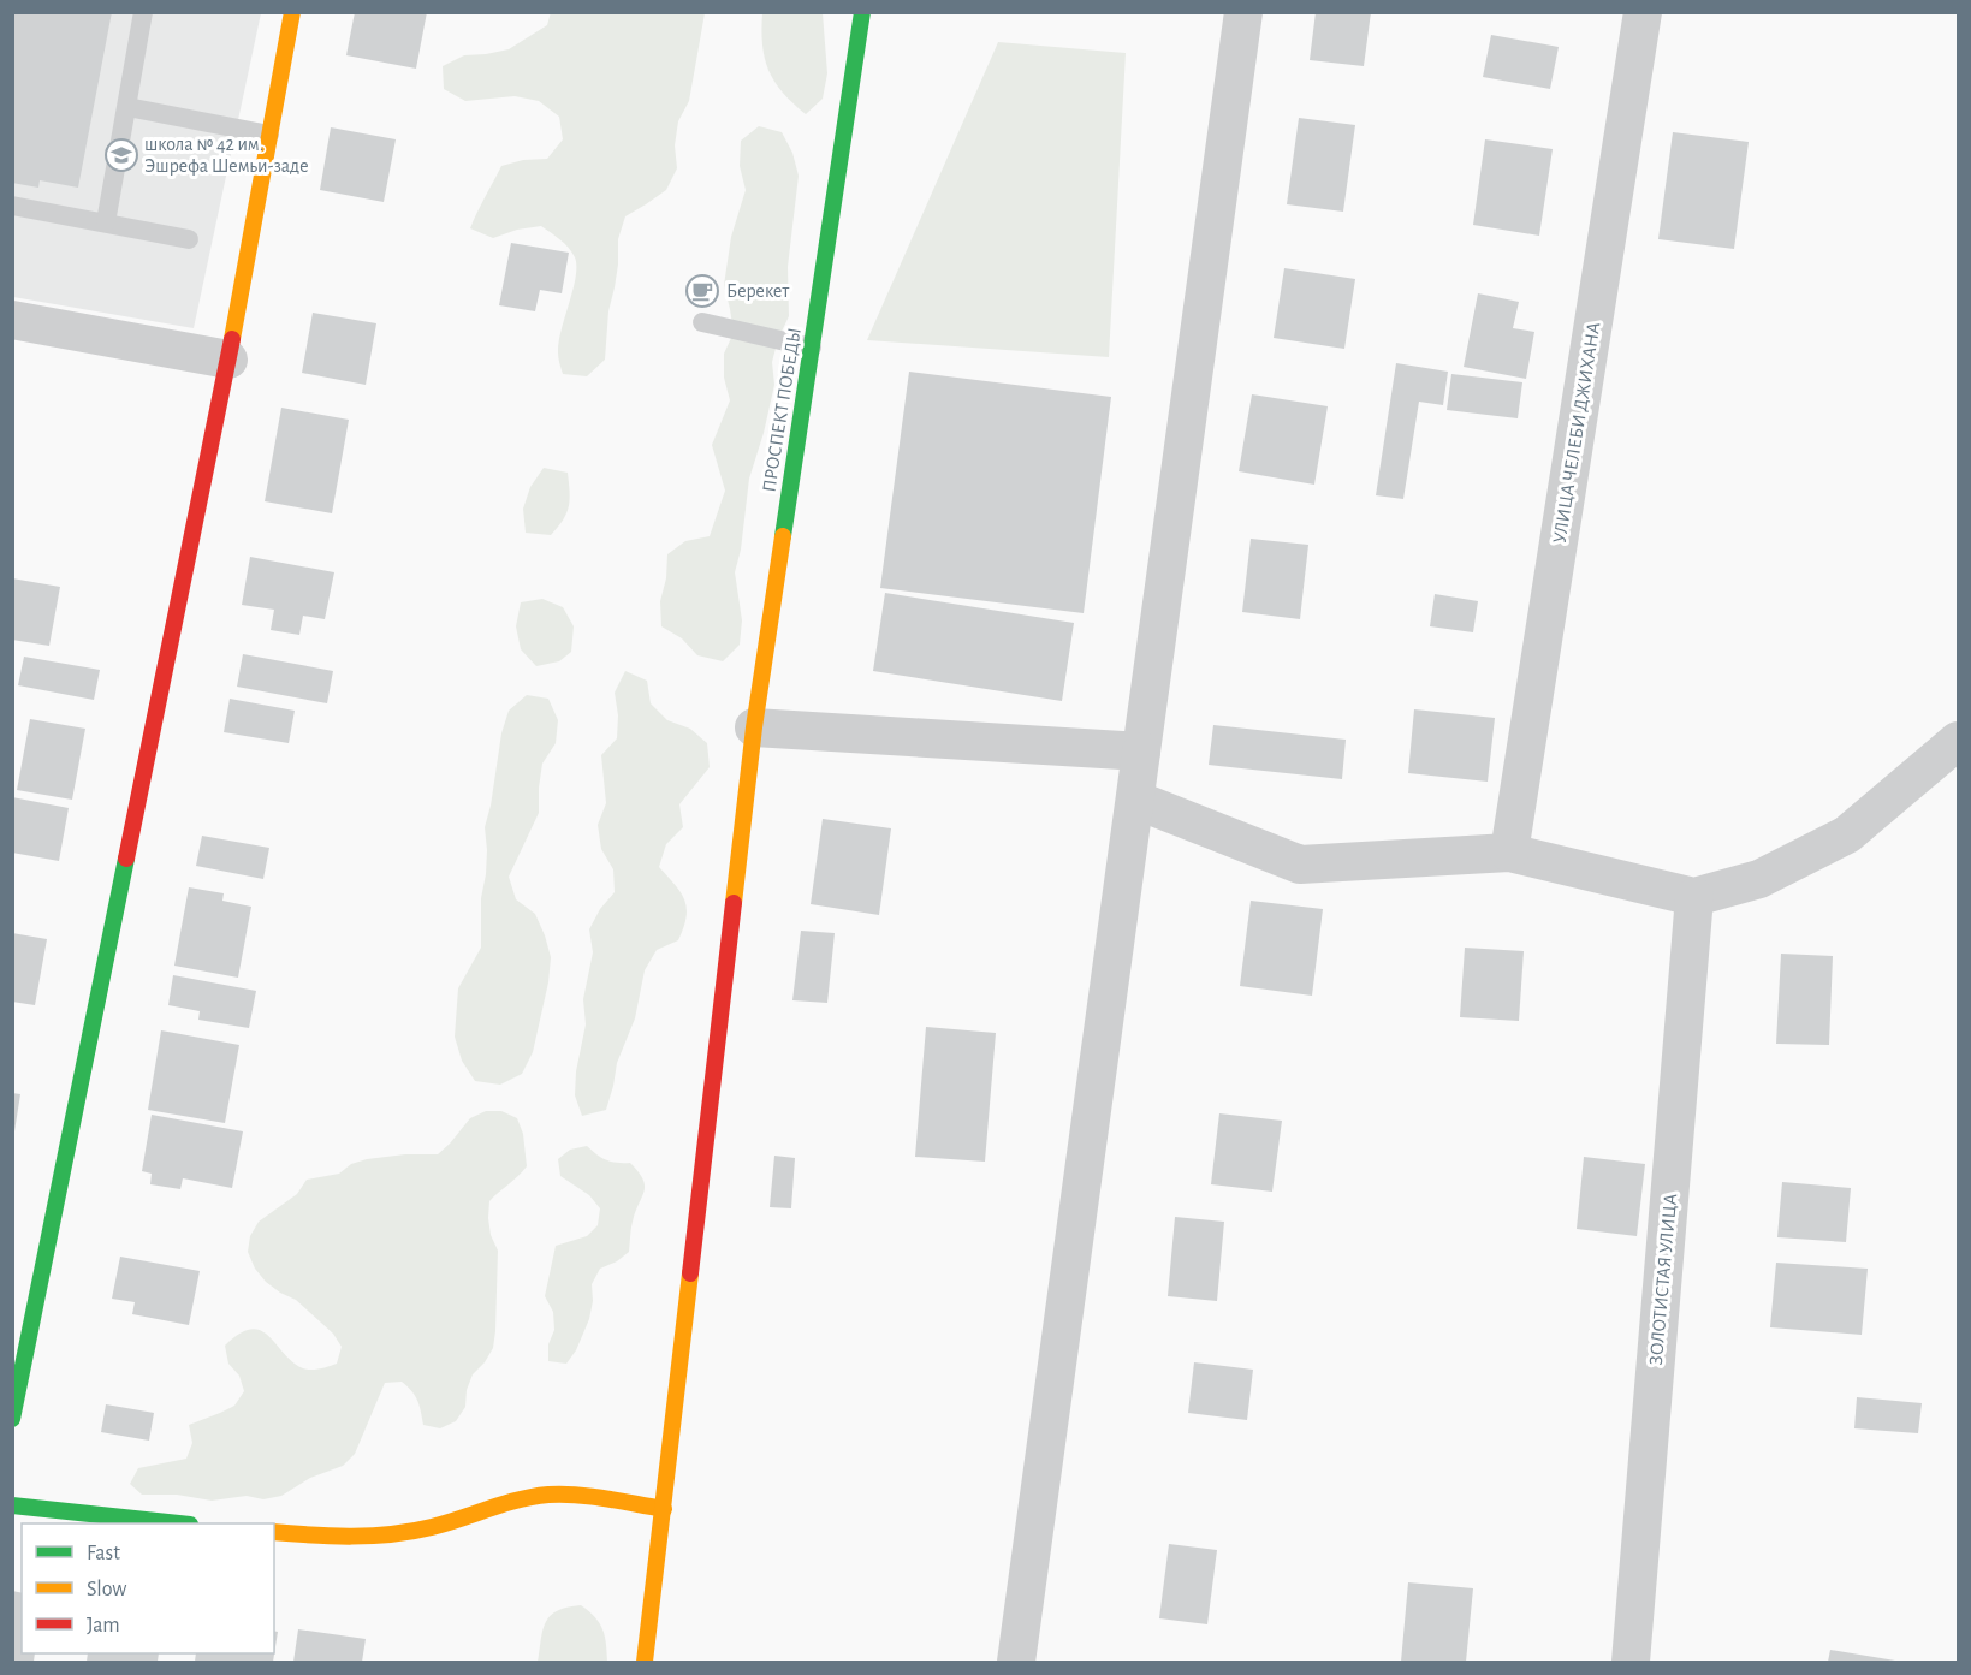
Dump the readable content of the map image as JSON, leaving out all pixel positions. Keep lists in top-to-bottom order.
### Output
{
  "streets": {
    "main road": ["ПРОСПЕКТ ПОБЕДЫ"],
    "street": ["УЛИЦА ЧЕЛЕБИ ДЖИХАНА", "ЗОЛОТИСТАЯ УЛИЦА"]
  },
  "places": {
    "school or university": ["школа № 42 им. Эшрефа Шемьи-заде"],
    "cafe": ["Берекет"]
  },
  "legend": ["Fast", "Slow", "Jam"]
}
